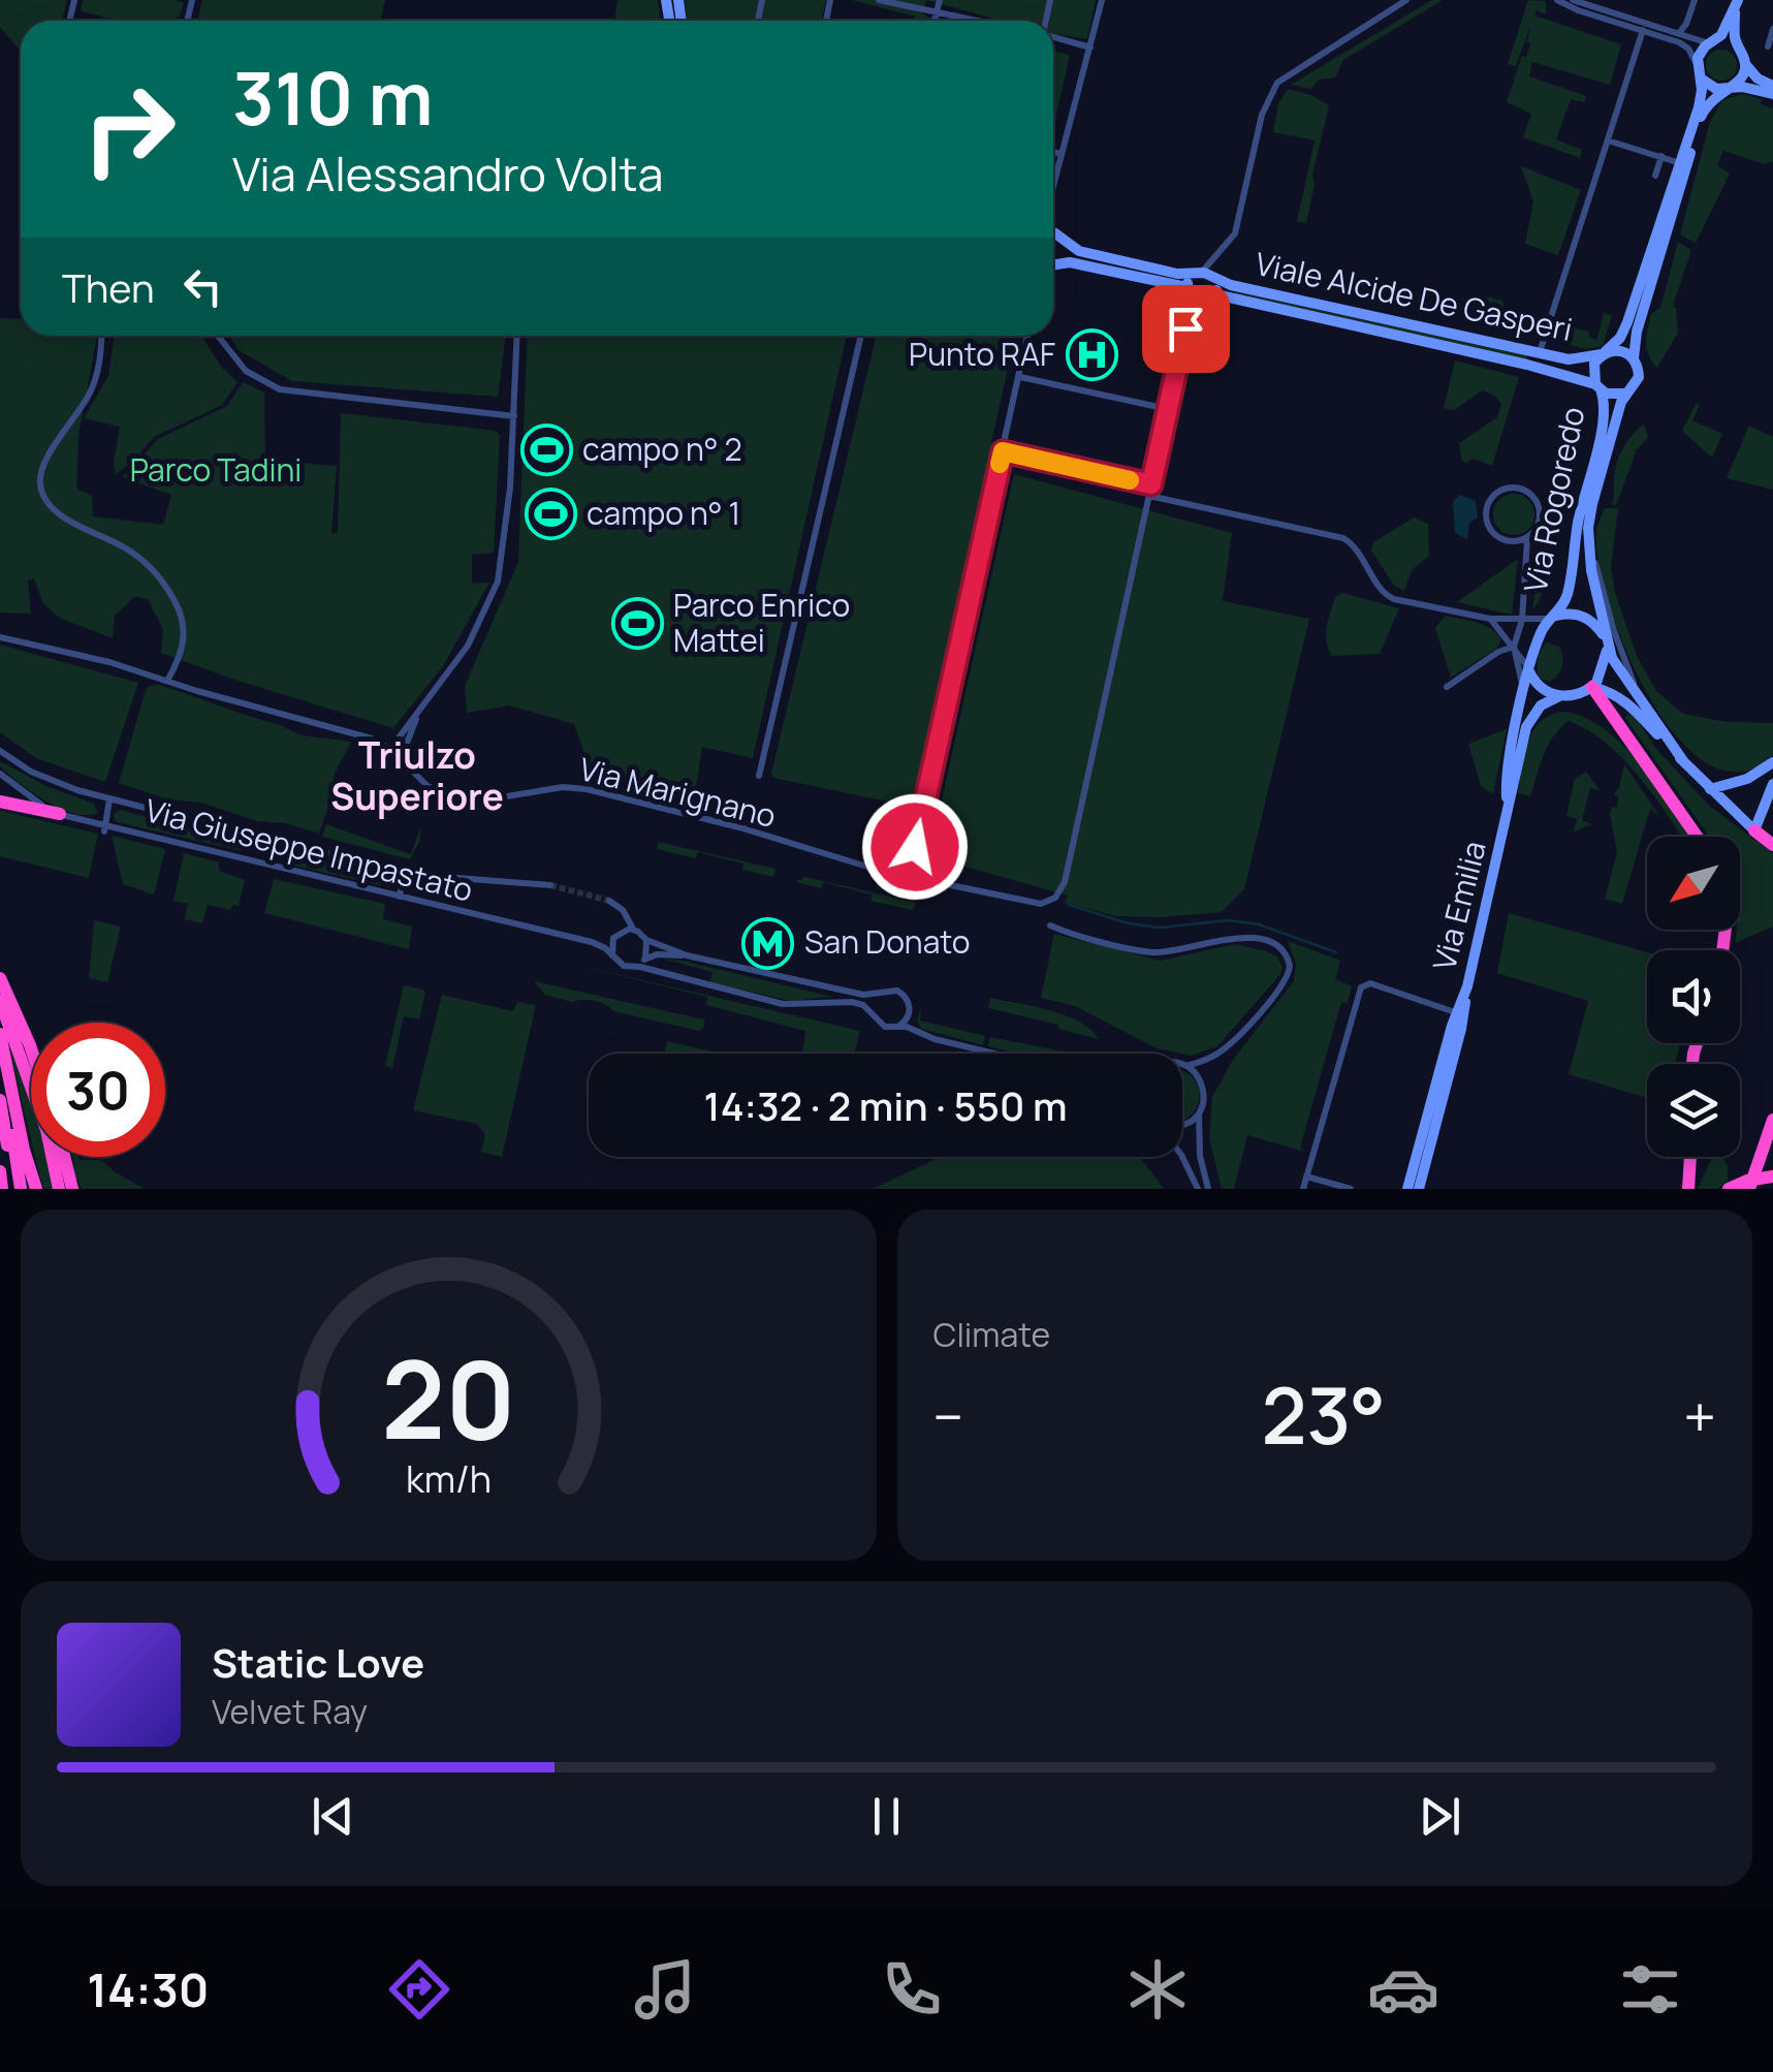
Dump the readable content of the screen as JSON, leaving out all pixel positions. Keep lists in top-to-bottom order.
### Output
{
  "streets": {
    "street": [
      "Viale Alcide De Gasperi",
      "Via Rogoredo",
      "Via Marignano",
      "Via Giuseppe Impastato",
      "Via Emilia"
    ]
  },
  "crossings": [
    ["Viale Alcide De Gasperi", "Via Rogoredo"]
  ],
  "districts": ["Triulzo Superiore"],
  "parks": ["Parco Tadini"],
  "places": {
    "hospital": ["Punto RAF"],
    "sports": ["campo n° 2", "campo n° 1", "Parco Enrico Mattei"],
    "metro station": ["San Donato"]
  },
  "north": "bottom left",
  "page": {
    "turn": ["310 m", "Via Alessandro Volta"],
    "then": "Then",
    "limit": "30",
    "trip": "14:32 · 2 min · 550 m",
    "tile": "Climate",
    "heat": ["−", "23°", "+"],
    "song": ["Static Love", "Velvet Ray"],
    "tabs": "14:30",
    "gauge": ["20", "km/h"]
  }
}
